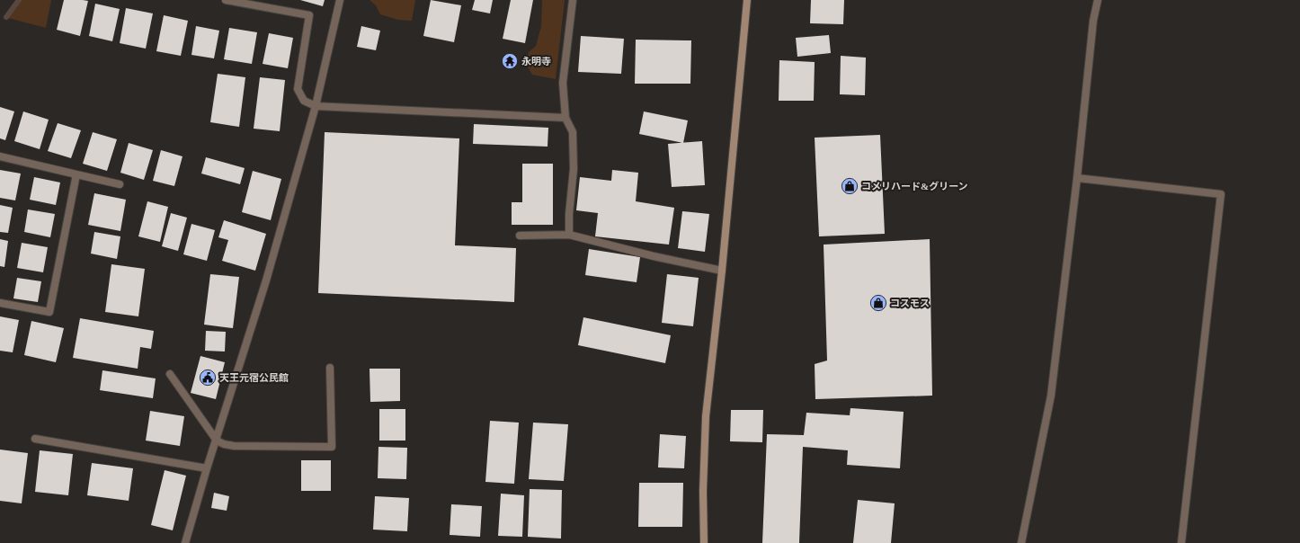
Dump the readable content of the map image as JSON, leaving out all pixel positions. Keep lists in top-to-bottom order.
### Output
{
  "places": {
    "temple": ["永明寺"],
    "shop": ["コメリハード&グリーン", "コスモス"],
    "public building": ["天王元宿公民館"]
  }
}
